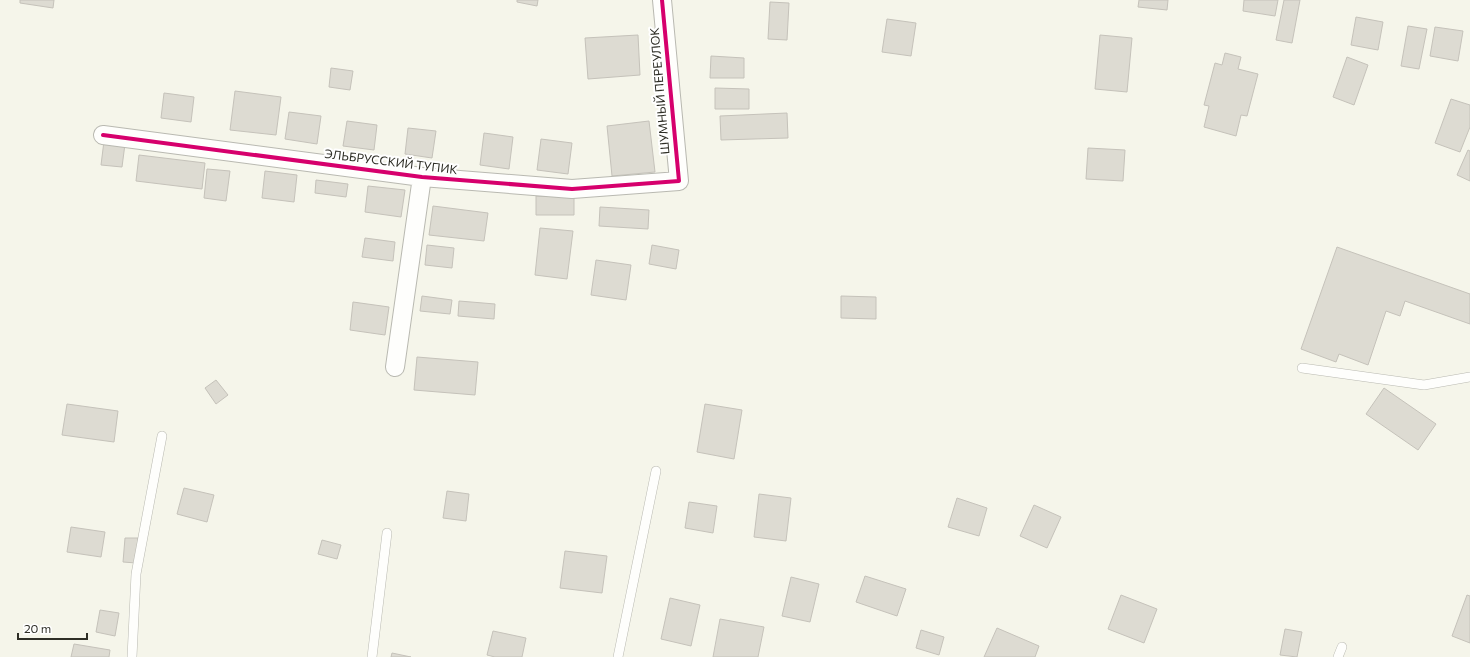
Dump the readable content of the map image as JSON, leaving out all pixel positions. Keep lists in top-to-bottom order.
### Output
{
  "streets": {
    "street": ["ШУМНЫЙ ПЕРЕУЛОК", "ЭЛЬБРУССКИЙ ТУПИК"]
  },
  "crossings": [
    ["ШУМНЫЙ ПЕРЕУЛОК", "ЭЛЬБРУССКИЙ ТУПИК"]
  ],
  "scale_bar": "20 m"
}
